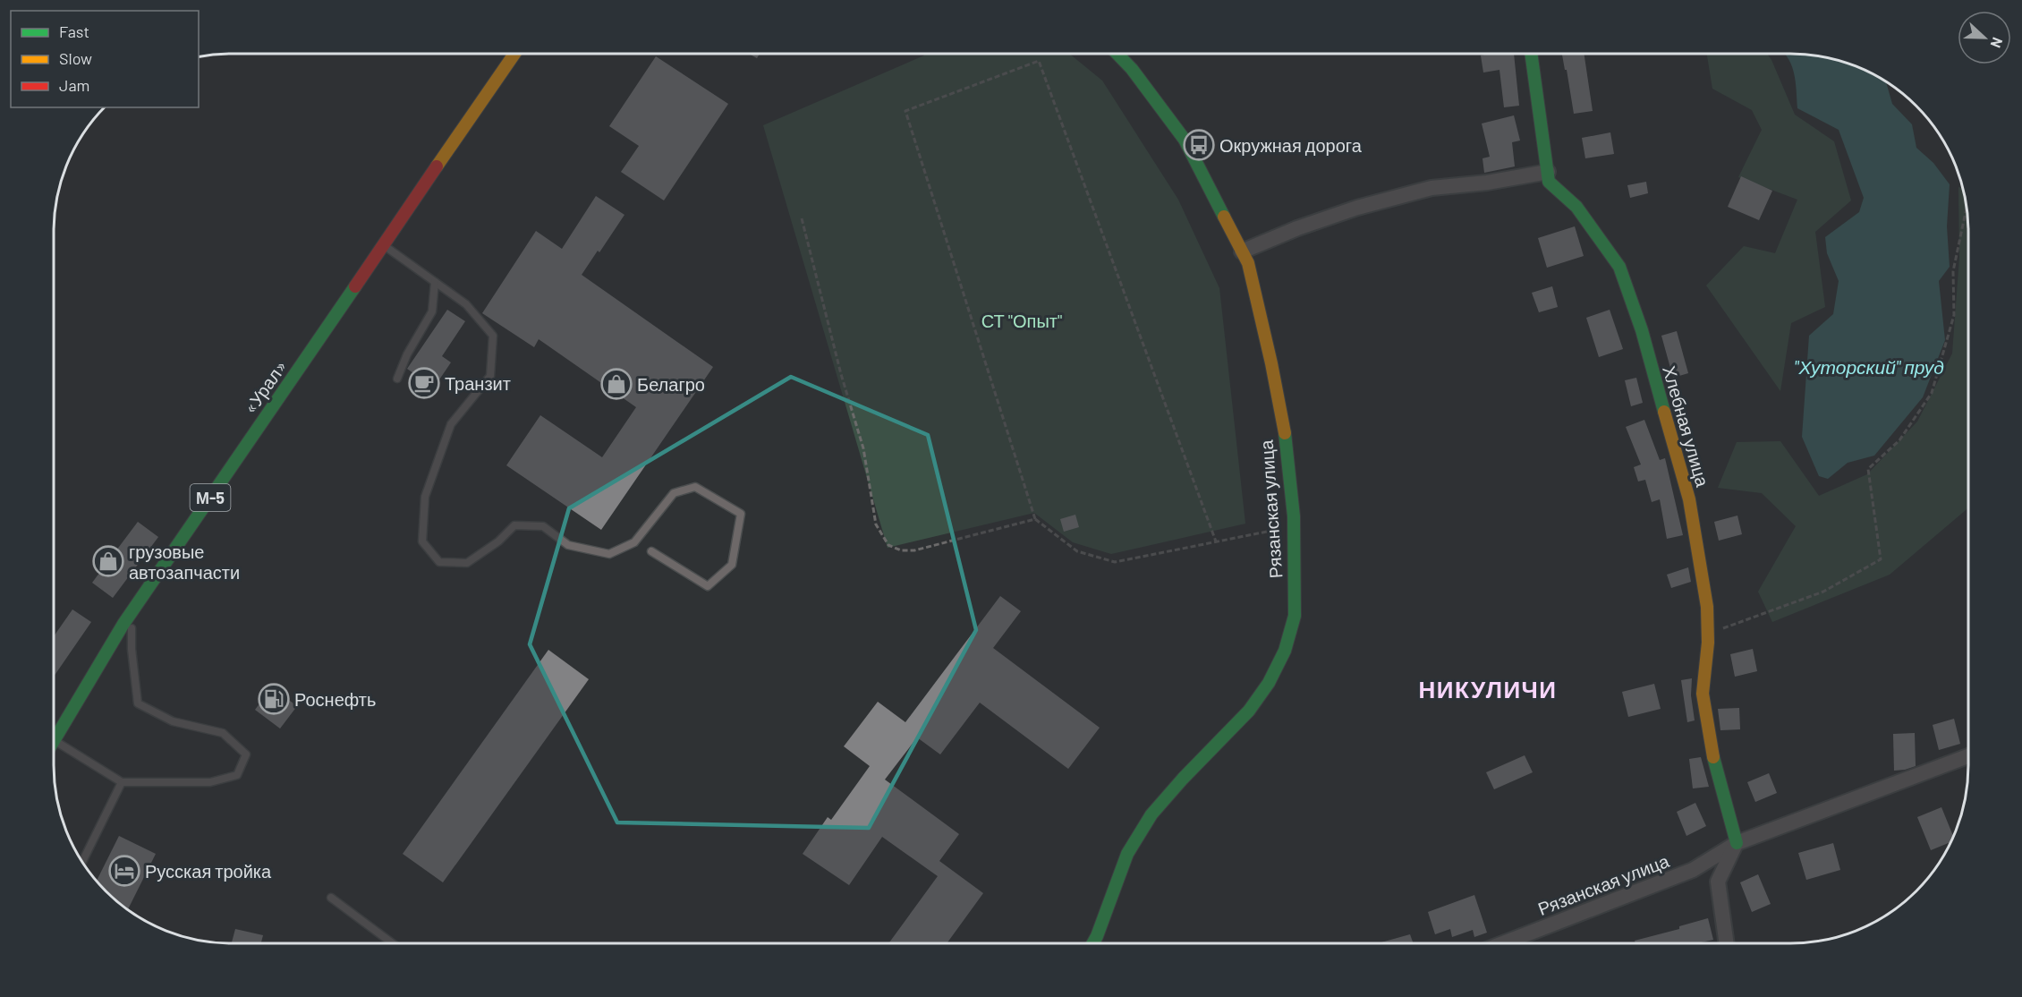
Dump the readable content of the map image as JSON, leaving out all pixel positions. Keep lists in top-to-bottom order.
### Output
{
  "streets": {
    "main road": [
      "«Урал»",
      "Хлебная улица",
      "М-5",
      "Рязанская улица"
    ]
  },
  "crossings": [
    ["Хлебная улица", "Рязанская улица"]
  ],
  "districts": ["НИКУЛИЧИ"],
  "water": ["\"Хуторский\" пруд"],
  "parks": ["СТ \"Опыт\""],
  "places": {
    "bus stop": ["Окружная дорога"],
    "cafe": ["Транзит"],
    "shop": ["Белагро", "грузовые автозапчасти"],
    "fuel station": ["Роснефть"],
    "hotel": ["Русская тройка"]
  },
  "legend": ["Fast", "Slow", "Jam"],
  "north": "right"
}
